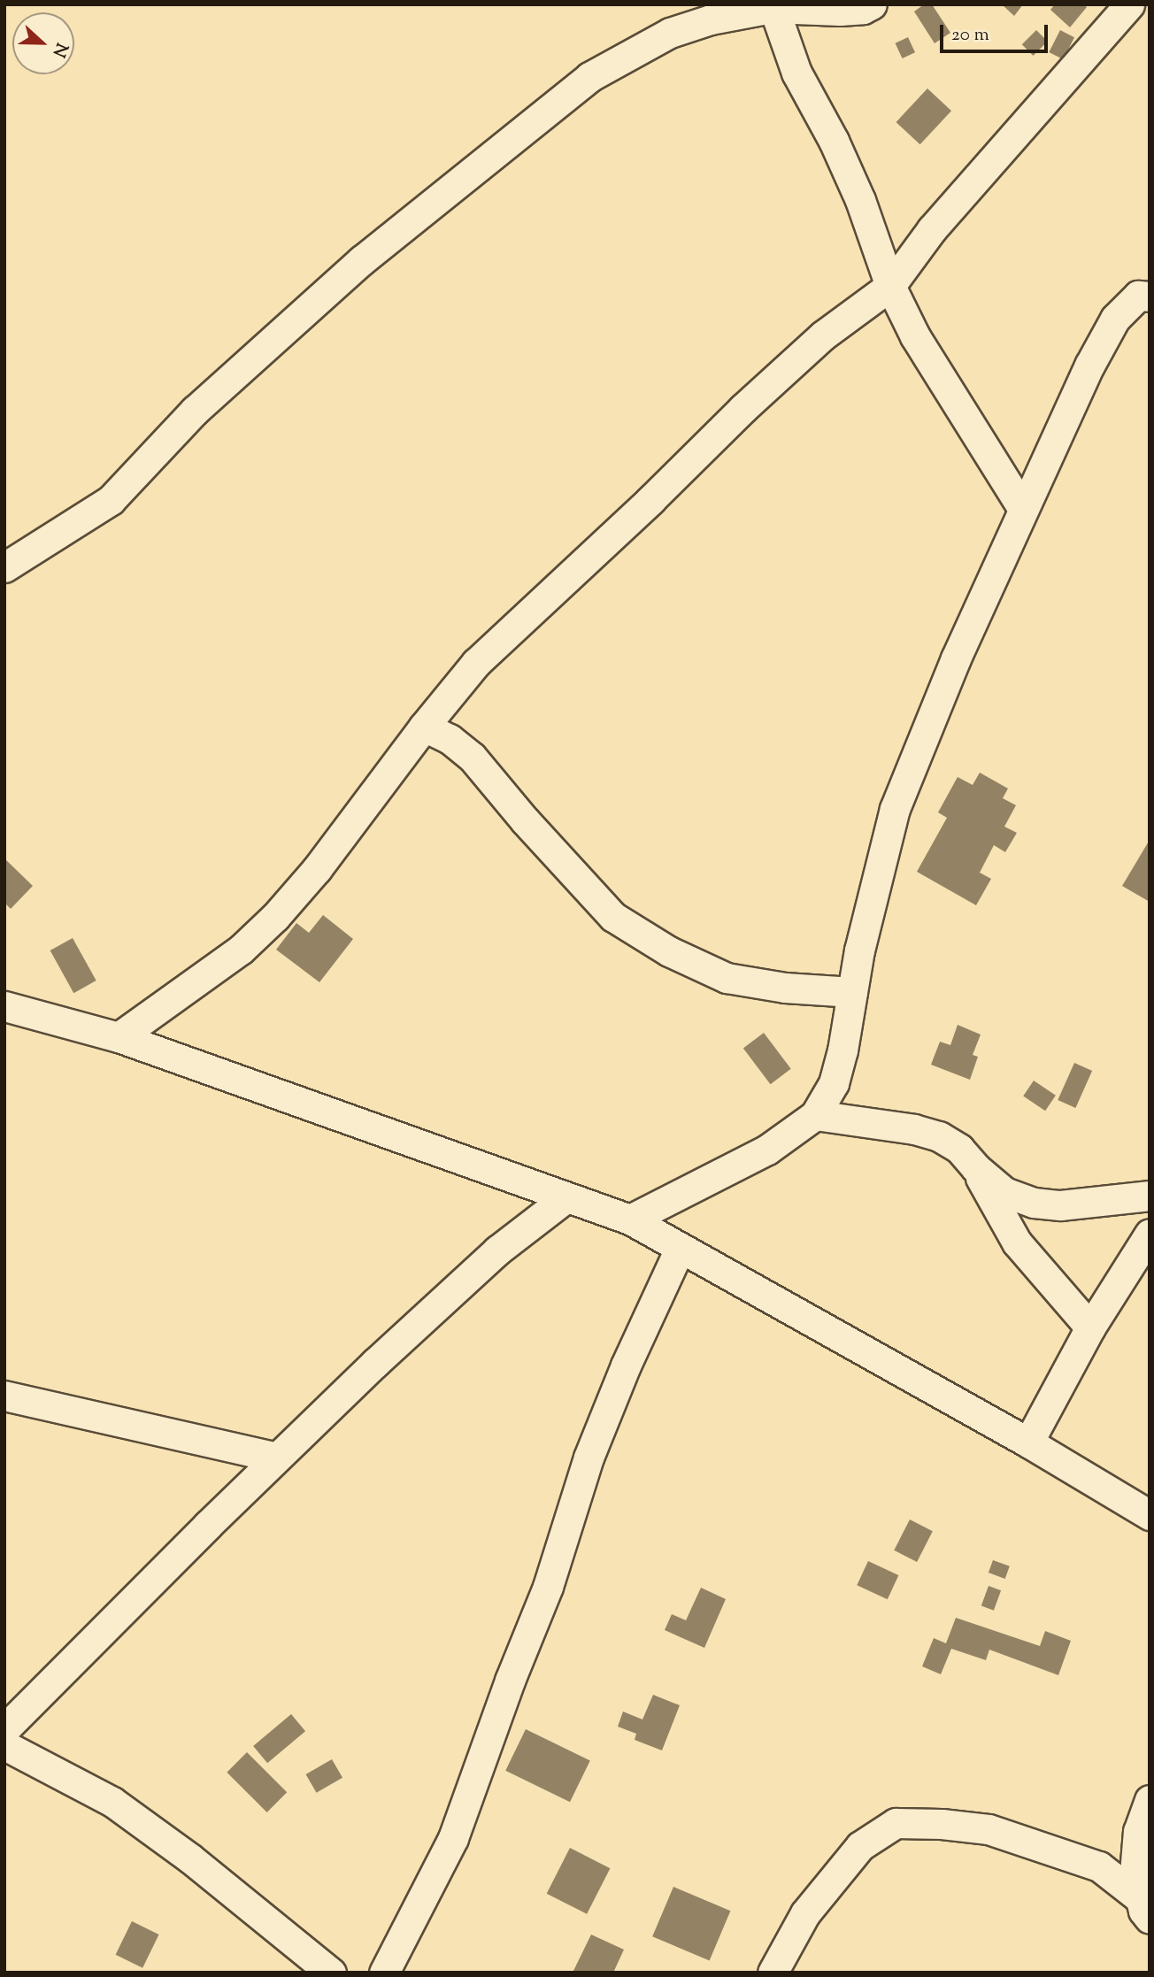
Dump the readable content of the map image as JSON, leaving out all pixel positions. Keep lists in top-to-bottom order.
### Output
{
  "scale_bar": "20 m",
  "north": "right"
}
